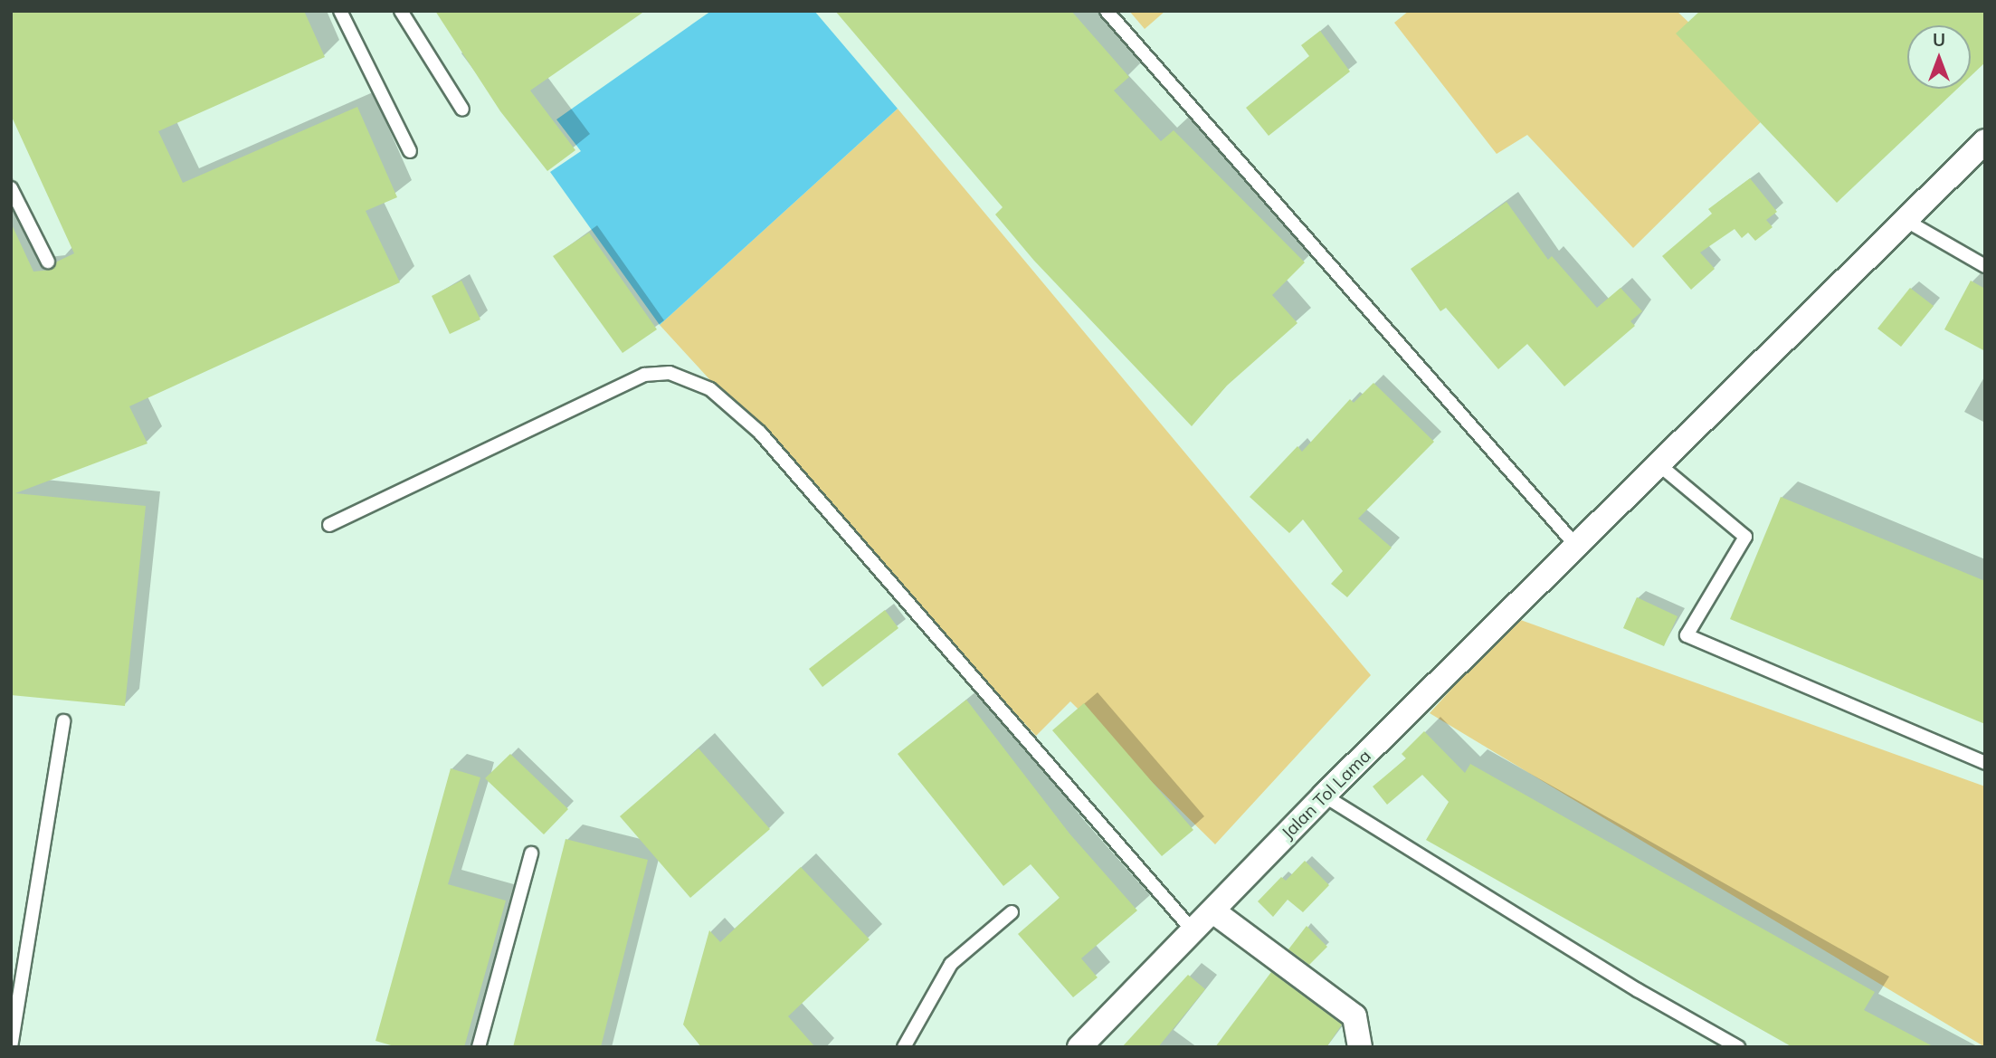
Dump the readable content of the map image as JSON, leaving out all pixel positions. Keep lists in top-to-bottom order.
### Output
{
  "streets": {
    "street": ["Jalan Tol Lama"]
  },
  "north": "top"
}
